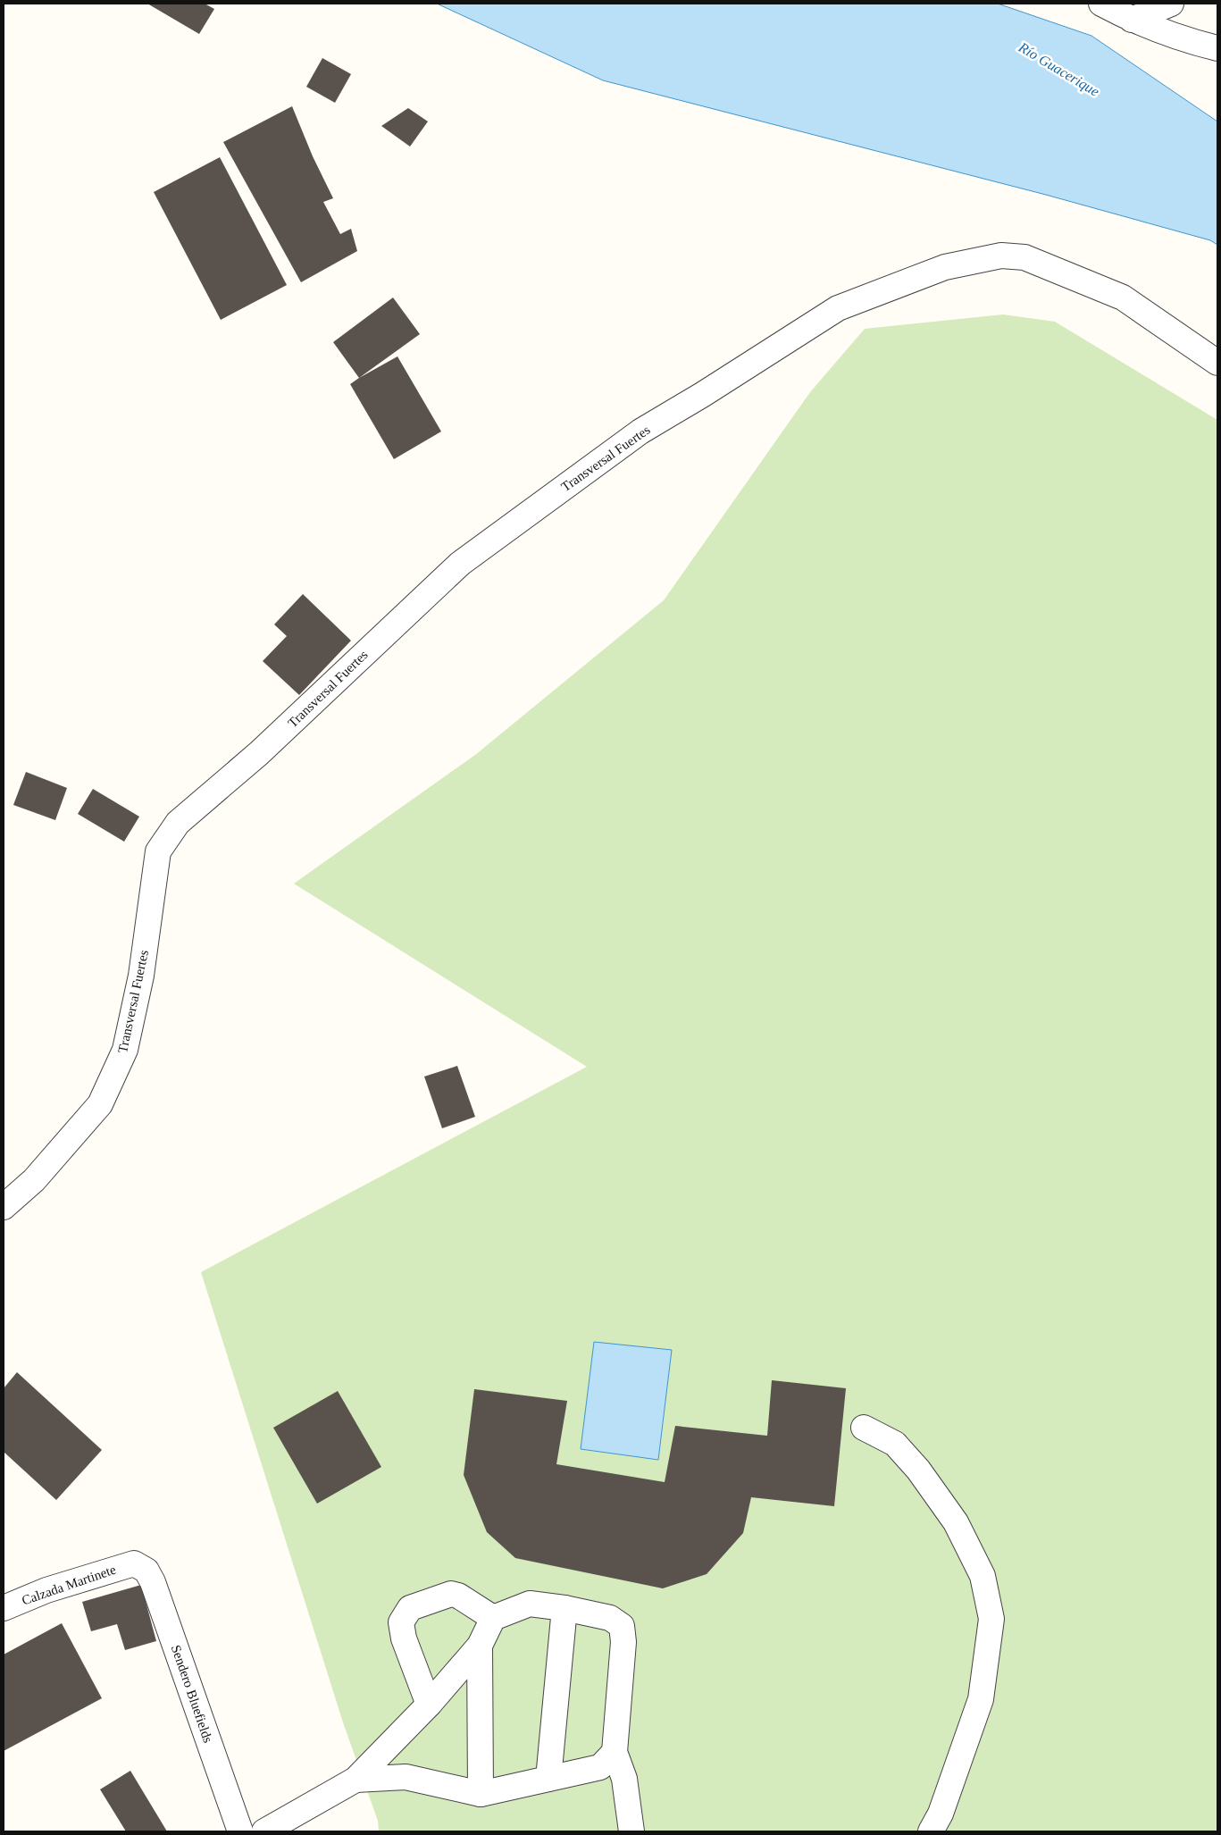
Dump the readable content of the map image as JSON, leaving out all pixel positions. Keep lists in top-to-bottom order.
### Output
{
  "streets": {
    "street": ["Transversal Fuertes", "Calzada Martinete", "Sendero Bluefields"]
  },
  "crossings": [
    ["Calzada Martinete", "Sendero Bluefields"]
  ],
  "water": ["Río Guacerique"]
}
